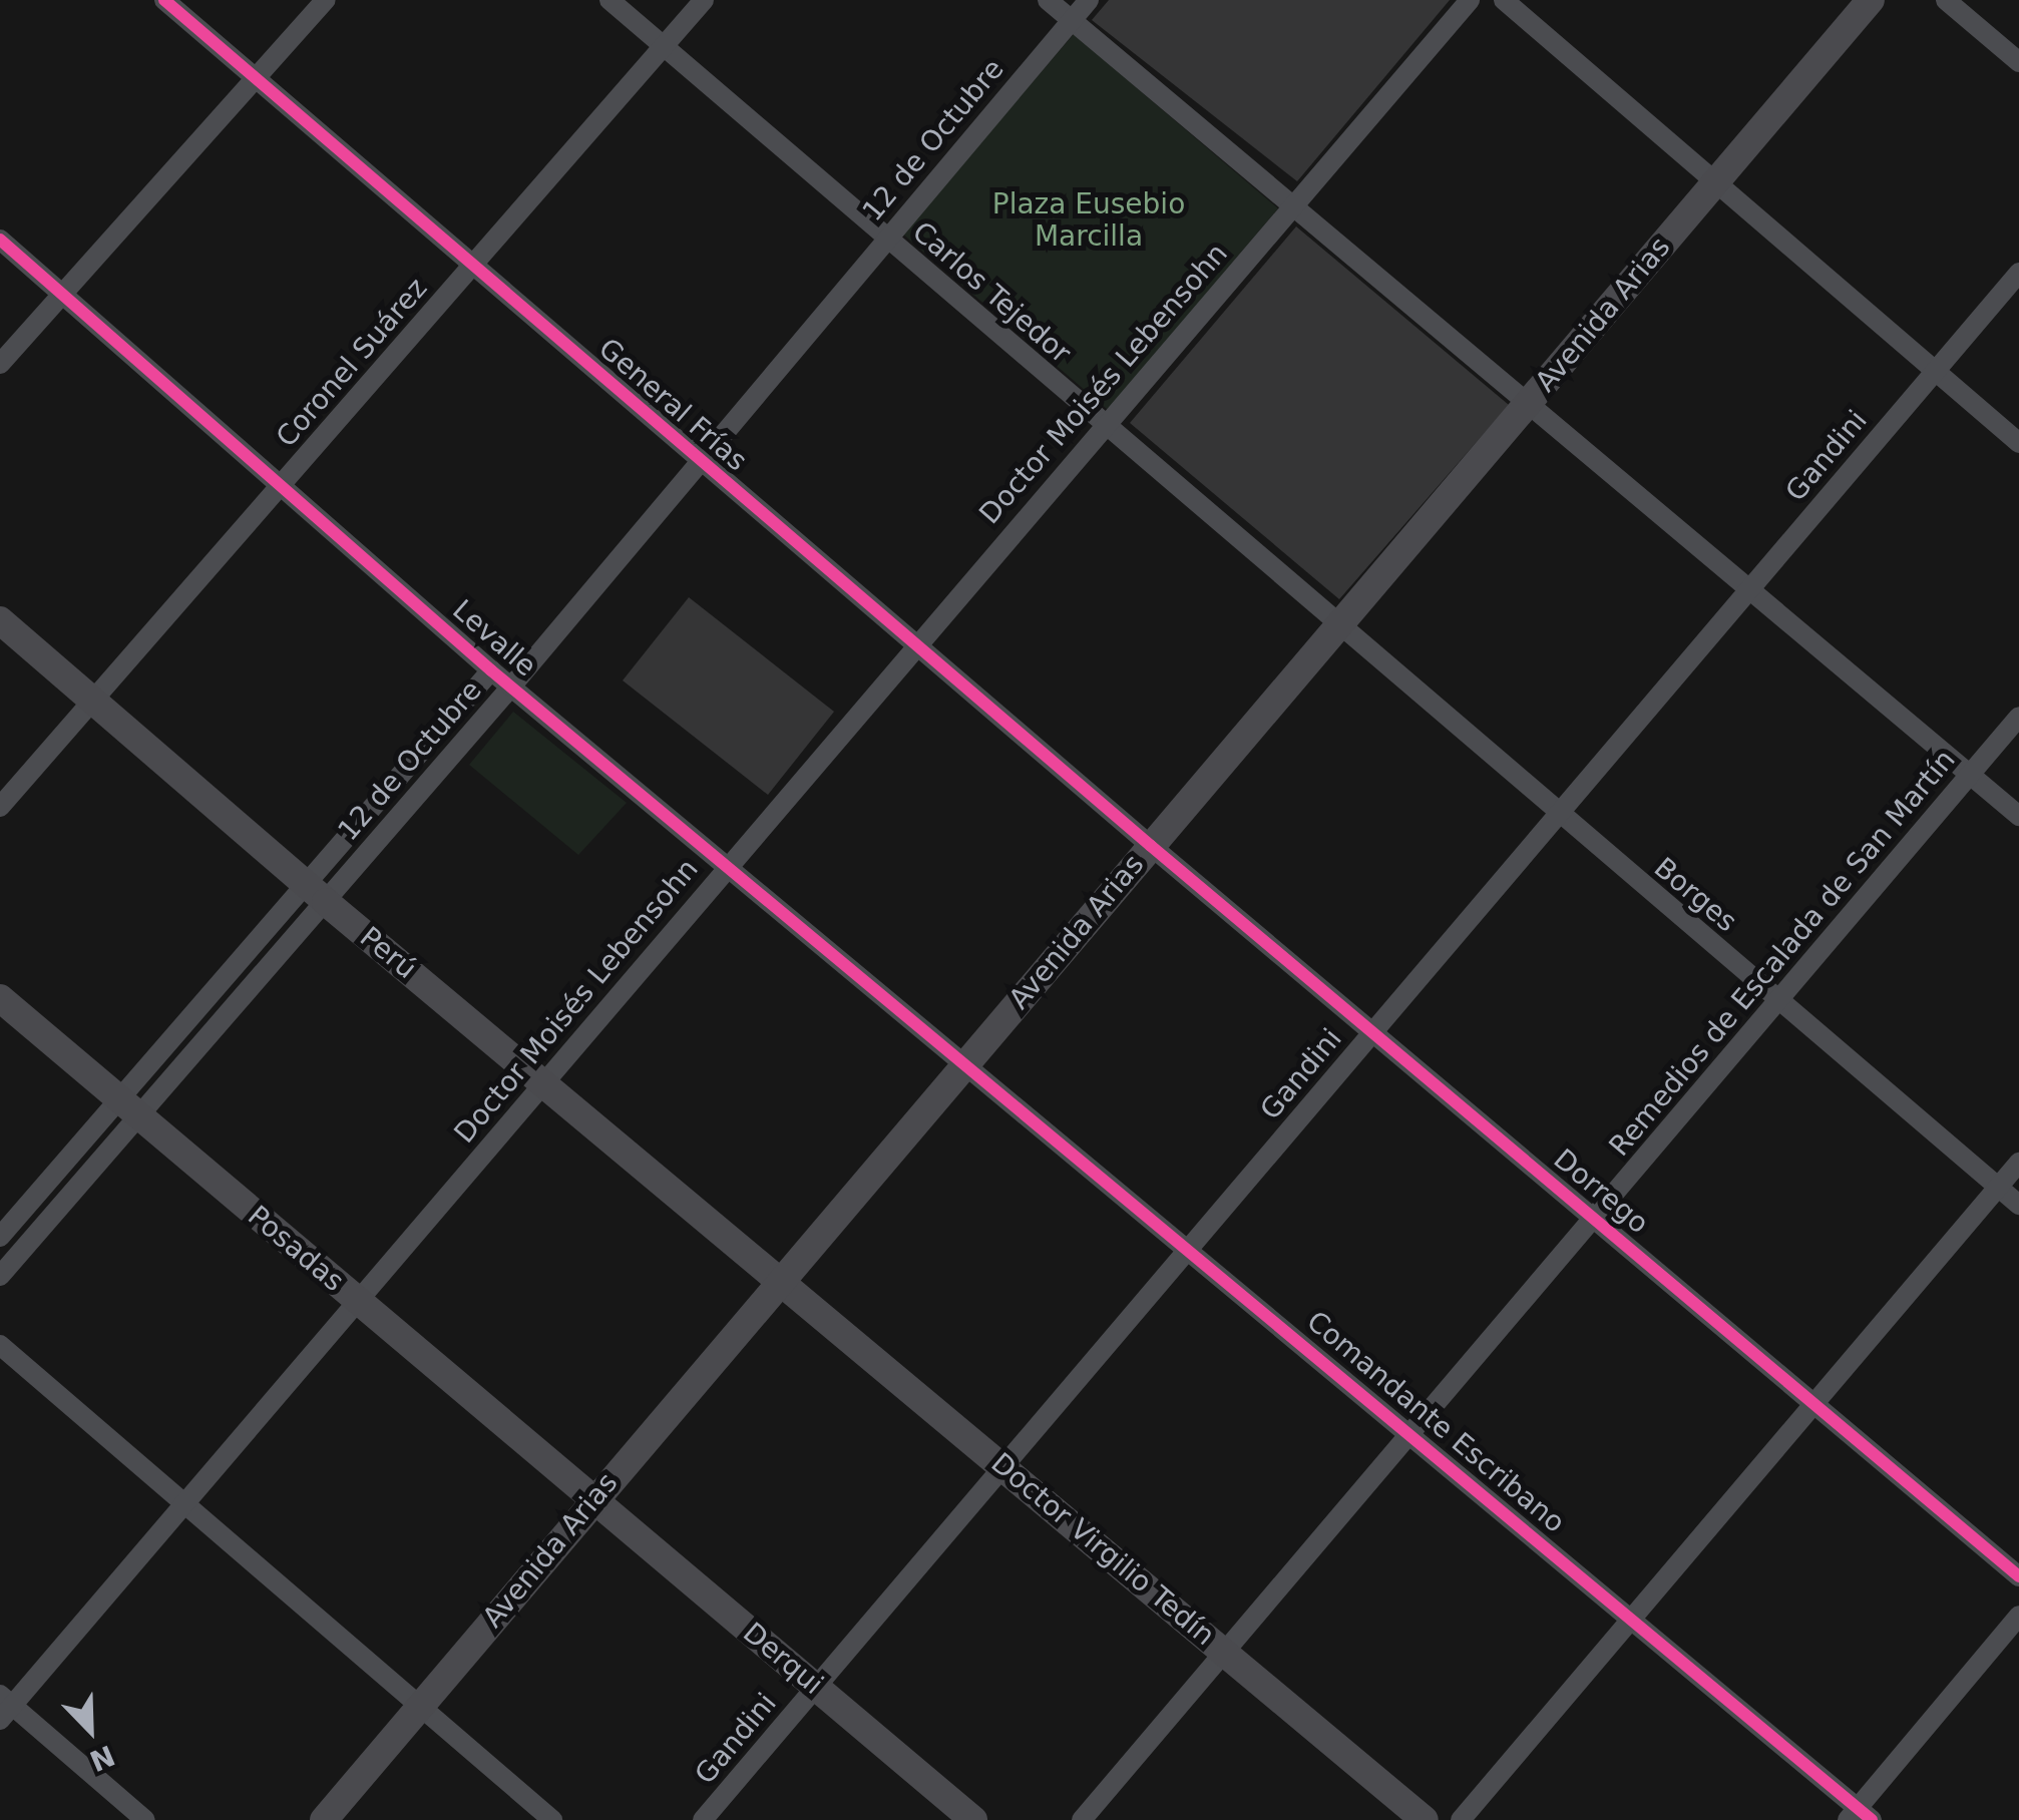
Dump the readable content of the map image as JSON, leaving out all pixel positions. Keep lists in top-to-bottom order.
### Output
{
  "streets": {
    "main road": [
      "Avenida Arias",
      "Perú",
      "Posadas",
      "Doctor Virgilio Tedín",
      "Derqui"
    ],
    "street": [
      "12 de Octubre",
      "Carlos Tejedor",
      "Coronel Suárez",
      "Doctor Moisés Lebensohn",
      "General Frías",
      "Gandini",
      "Levalle",
      "Borges",
      "Remedios de Escalada de San Martín",
      "Dorrego",
      "Comandante Escribano"
    ]
  },
  "crossings": [
    ["12 de Octubre", "Carlos Tejedor"],
    ["12 de Octubre", "General Frías"],
    ["12 de Octubre", "Levalle"],
    ["12 de Octubre", "Perú"],
    ["12 de Octubre", "Posadas"],
    ["Carlos Tejedor", "Avenida Arias"],
    ["Carlos Tejedor", "Coronel Suárez"],
    ["Carlos Tejedor", "Doctor Moisés Lebensohn"],
    ["Carlos Tejedor", "Borges"],
    ["Avenida Arias", "General Frías"],
    ["Avenida Arias", "Levalle"],
    ["Avenida Arias", "Borges"],
    ["Avenida Arias", "Perú"],
    ["Avenida Arias", "Dorrego"],
    ["Avenida Arias", "Posadas"],
    ["Avenida Arias", "Comandante Escribano"],
    ["Avenida Arias", "Doctor Virgilio Tedín"],
    ["Avenida Arias", "Derqui"],
    ["Coronel Suárez", "General Frías"],
    ["Coronel Suárez", "Levalle"],
    ["Coronel Suárez", "Perú"],
    ["Doctor Moisés Lebensohn", "General Frías"],
    ["Doctor Moisés Lebensohn", "Levalle"],
    ["Doctor Moisés Lebensohn", "Perú"],
    ["Doctor Moisés Lebensohn", "Posadas"],
    ["General Frías", "Dorrego"],
    ["Gandini", "Borges"],
    ["Gandini", "Dorrego"],
    ["Gandini", "Comandante Escribano"],
    ["Gandini", "Doctor Virgilio Tedín"],
    ["Gandini", "Derqui"],
    ["Levalle", "Comandante Escribano"],
    ["Borges", "Remedios de Escalada de San Martín"],
    ["Perú", "Doctor Virgilio Tedín"],
    ["Remedios de Escalada de San Martín", "Dorrego"],
    ["Remedios de Escalada de San Martín", "Comandante Escribano"],
    ["Remedios de Escalada de San Martín", "Doctor Virgilio Tedín"],
    ["Posadas", "Derqui"]
  ],
  "parks": ["Plaza Eusebio Marcilla"],
  "north": "bottom right"
}
